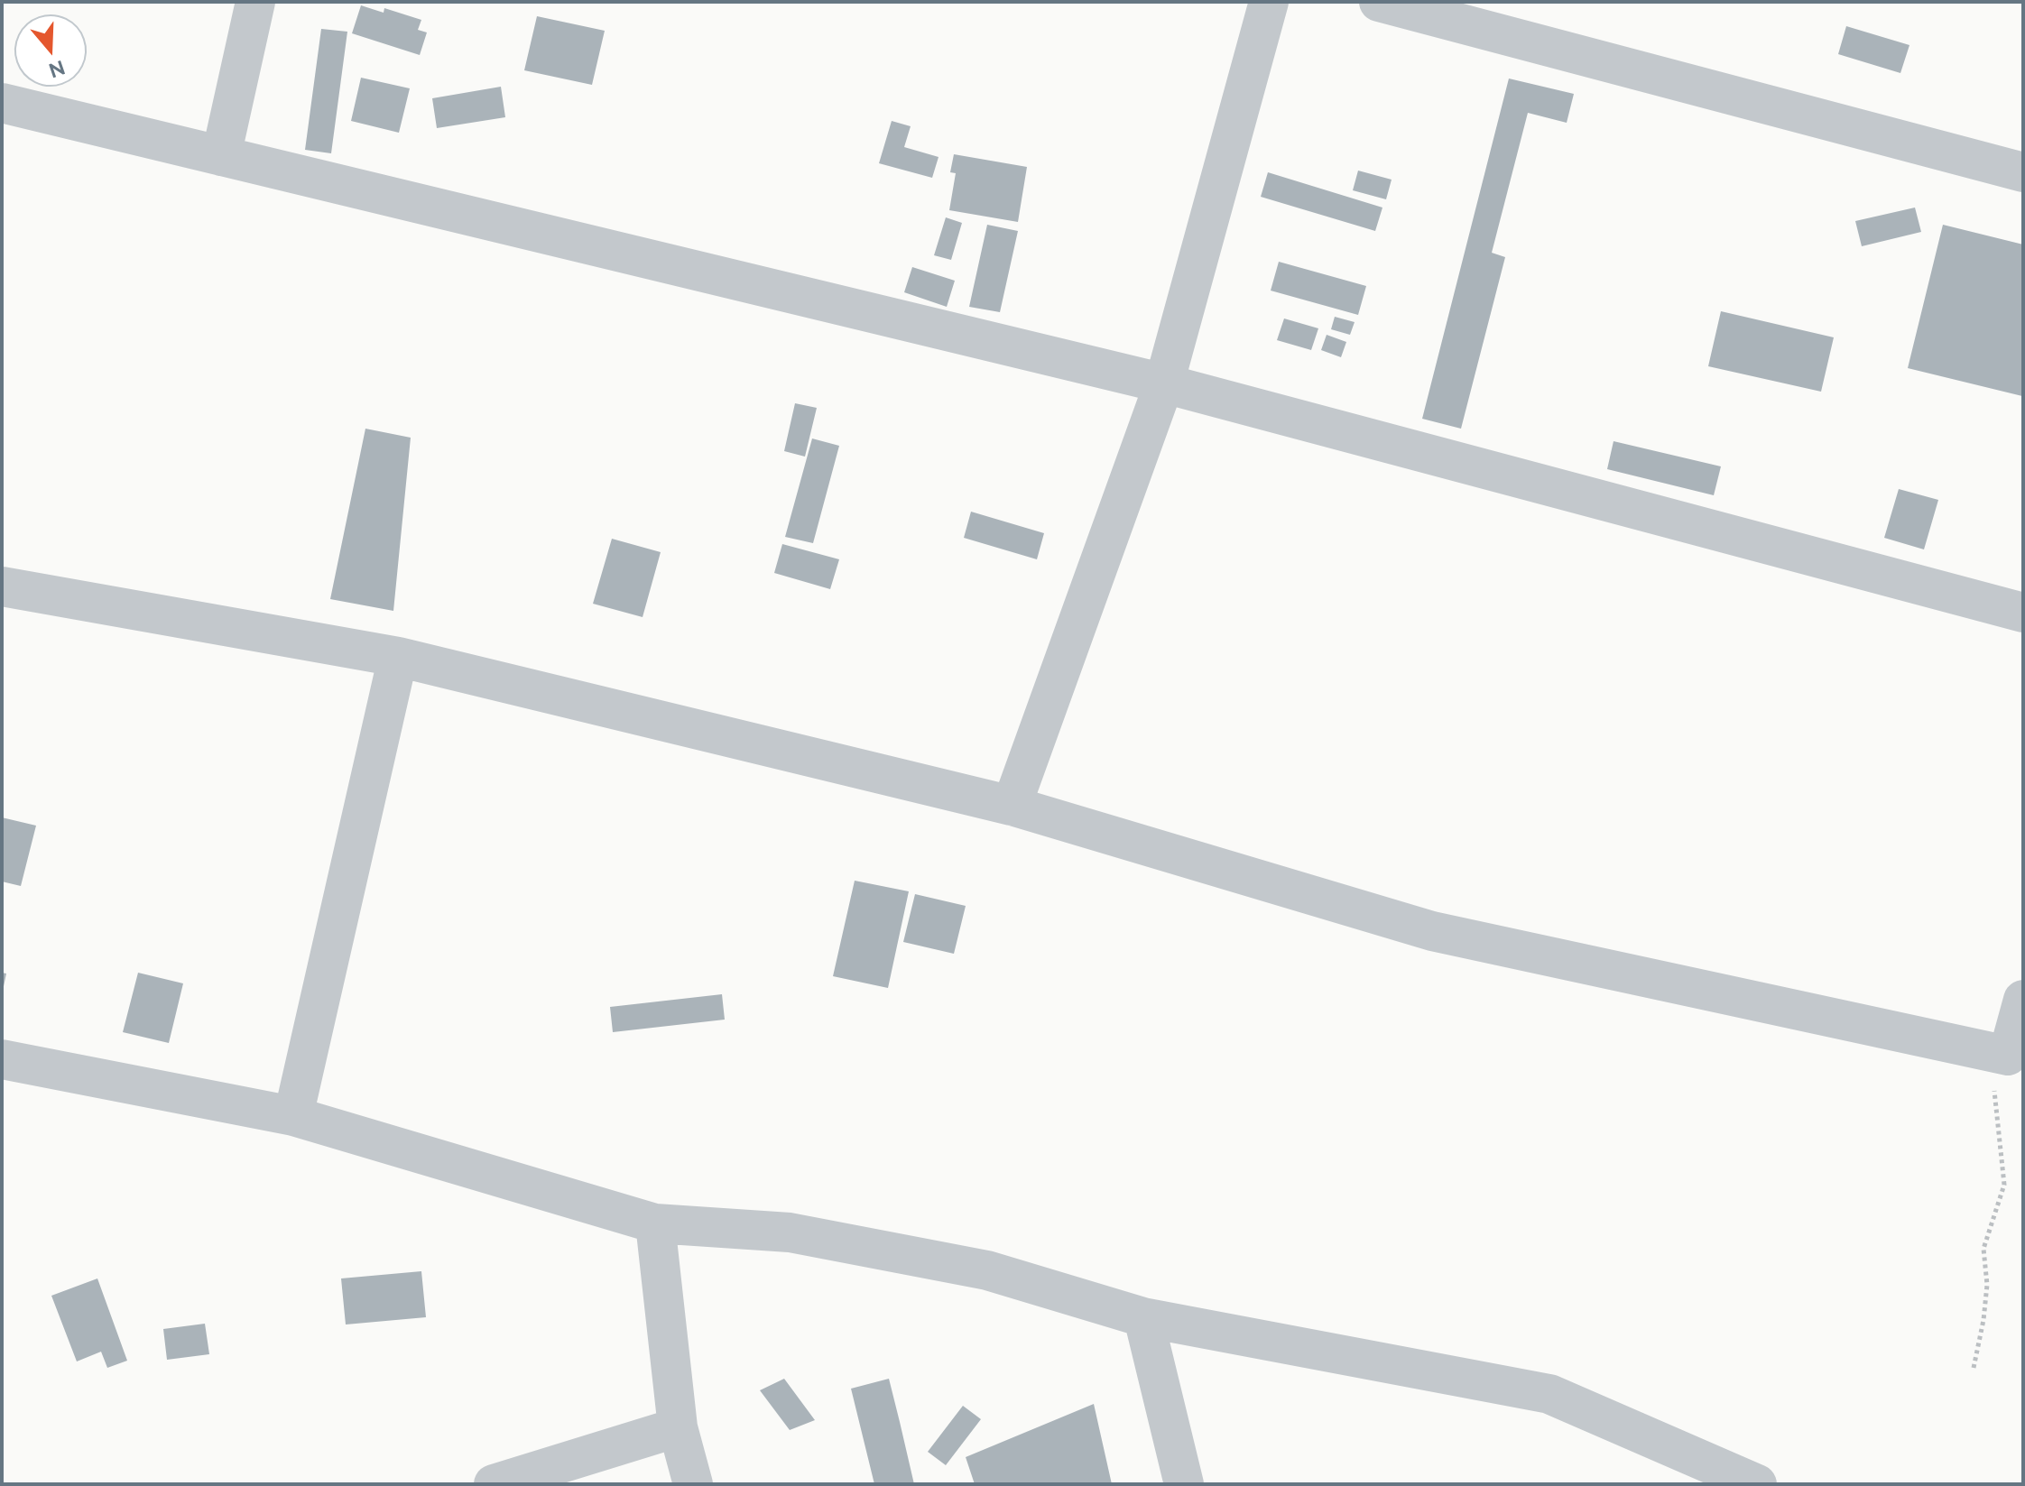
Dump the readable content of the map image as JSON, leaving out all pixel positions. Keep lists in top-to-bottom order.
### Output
{
  "north": "bottom"
}
